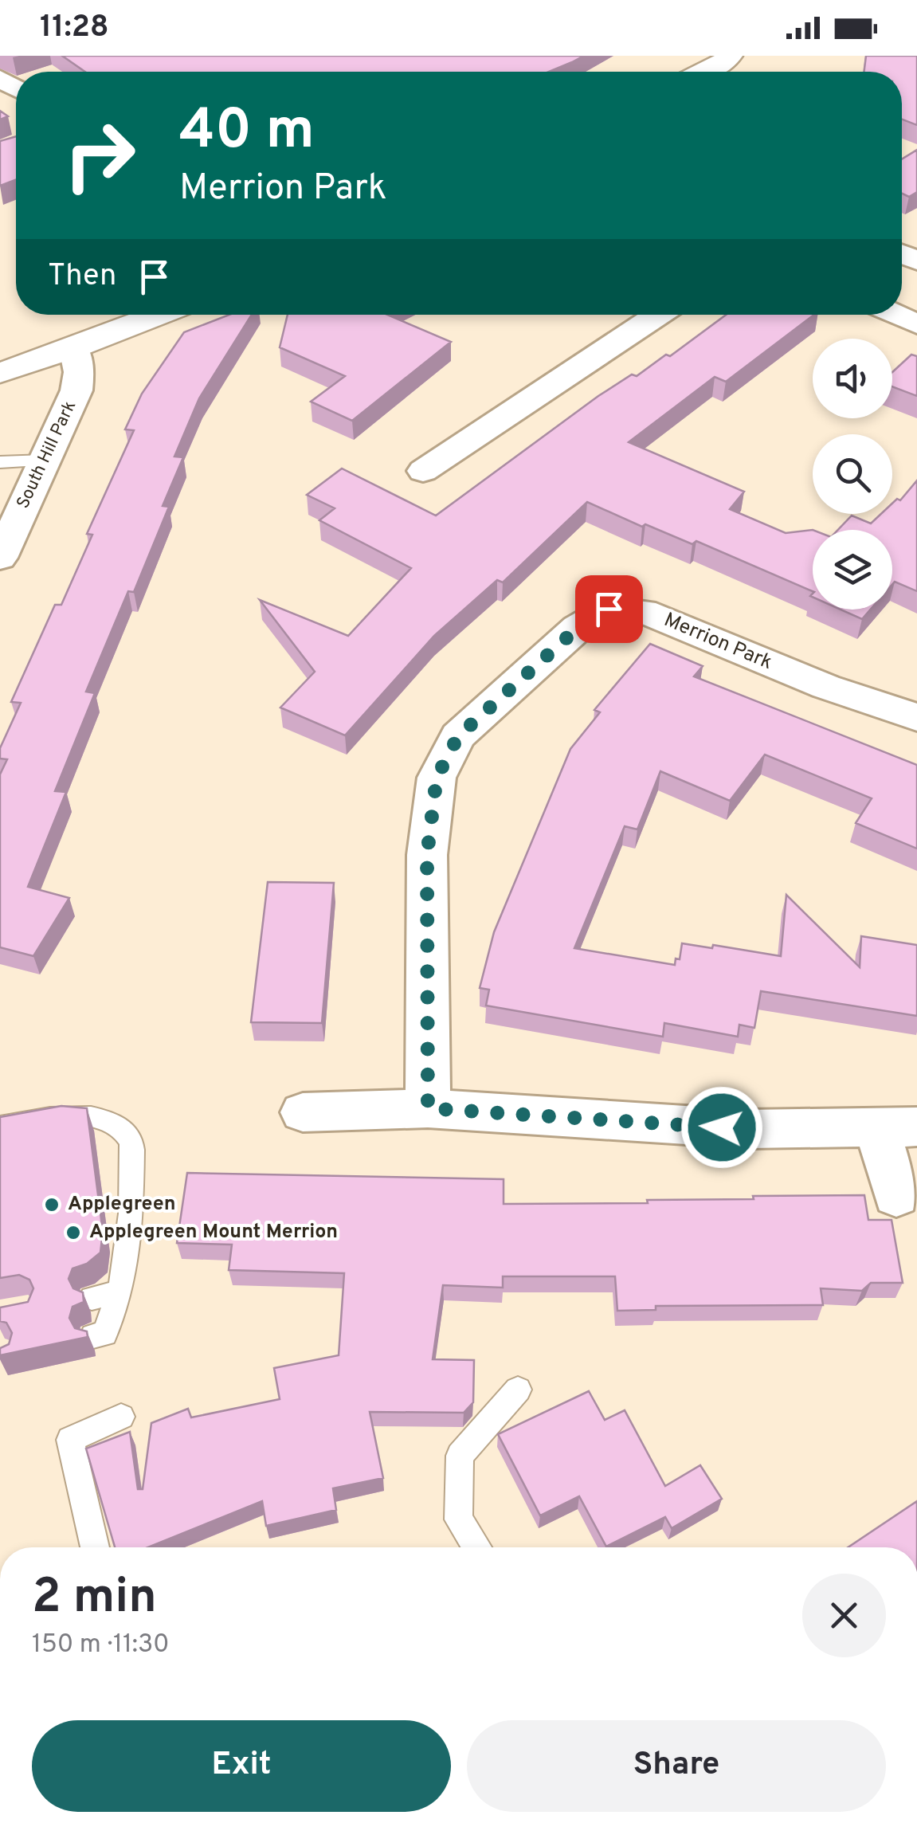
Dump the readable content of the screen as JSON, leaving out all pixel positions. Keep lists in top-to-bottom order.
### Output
{
  "streets": {
    "street": ["South Hill Park", "Merrion Park"]
  },
  "places": ["Applegreen", "Applegreen Mount Merrion"],
  "page": {
    "status": "11:28",
    "turn": ["40 m", "Merrion Park"],
    "then": "Then",
    "heading": ["2 min", "150 m · 11:30"],
    "buttons": ["Exit", "Share"]
  }
}
